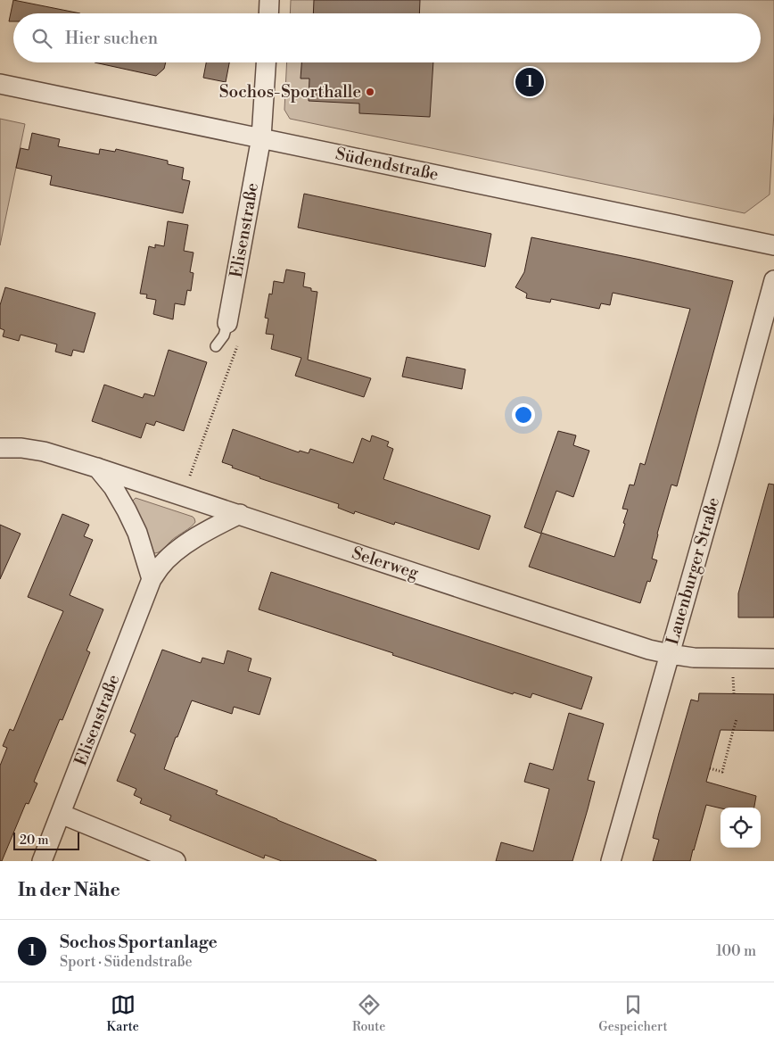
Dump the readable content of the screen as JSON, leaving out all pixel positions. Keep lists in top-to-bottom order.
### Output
{
  "streets": {
    "street": [
      "Südendstraße",
      "Elisenstraße",
      "Selerweg",
      "Lauenburger Straße"
    ]
  },
  "crossings": [
    ["Südendstraße", "Elisenstraße"],
    ["Elisenstraße", "Selerweg"],
    ["Selerweg", "Lauenburger Straße"]
  ],
  "places": ["Sochos-Sporthalle"],
  "scale_bar": "20 m",
  "page": {
    "search": "Hier suchen",
    "pins": "1",
    "scale": "20 m",
    "heading": "In der Nähe",
    "list": [
      {
        "mark": "1",
        "name": "Sochos Sportanlage",
        "note": "Sport · Südendstraße",
        "value": "100 m"
      }
    ],
    "nav": ["Karte", "Route", "Gespeichert"]
  }
}
